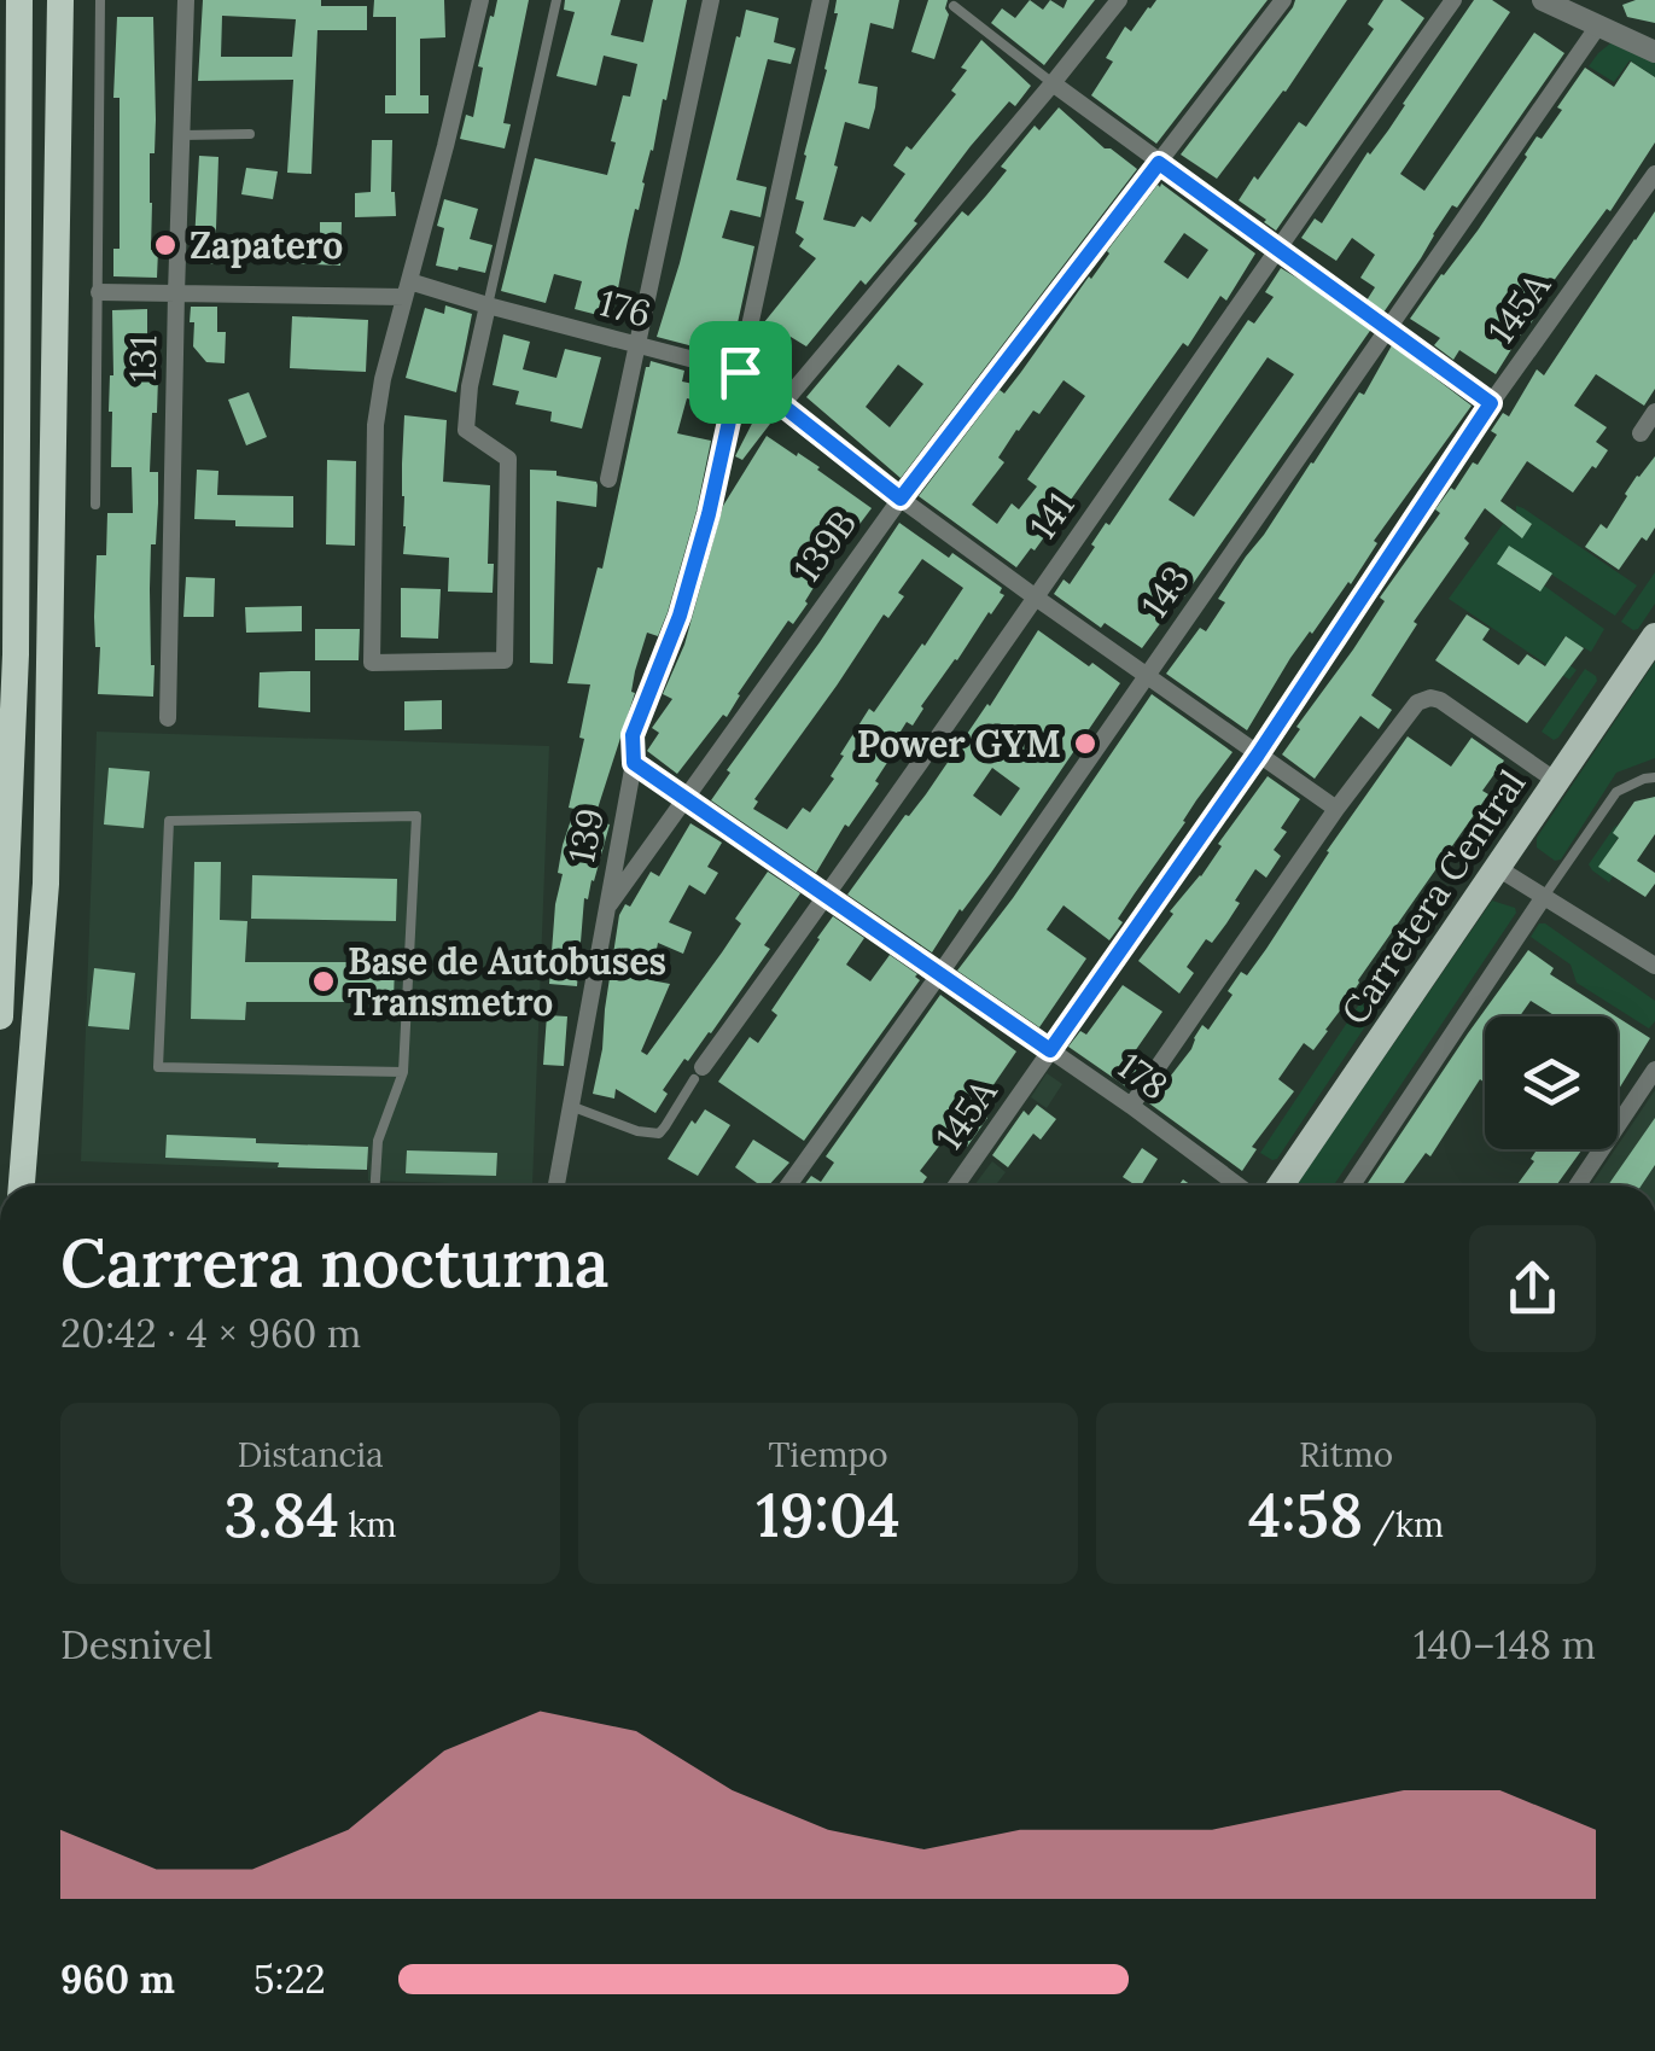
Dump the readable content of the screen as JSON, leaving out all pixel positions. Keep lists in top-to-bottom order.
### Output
{
  "streets": {
    "main road": ["Carretera Central"],
    "street": [
      "176",
      "145A",
      "131",
      "141",
      "139B",
      "143",
      "139",
      "178"
    ]
  },
  "crossings": [
    ["176", "145A"],
    ["176", "131"],
    ["176", "141"],
    ["176", "139B"],
    ["176", "143"],
    ["176", "139"],
    ["145A", "178"],
    ["141", "178"],
    ["139B", "139"],
    ["139B", "178"],
    ["143", "178"],
    ["139", "178"]
  ],
  "places": ["Zapatero", "Power GYM", "Base de Autobuses Transmetro"],
  "page": {
    "heading": ["Carrera nocturna", "20:42 · 4 × 960 m"],
    "stats": [
      ["Distancia", "3.84 km"],
      ["Tiempo", "19:04"],
      ["Ritmo", "4:58 /km"]
    ],
    "chart": ["Desnivel", "140–148 m"],
    "list": [
      {
        "name": "960 m",
        "note": "5:22"
      }
    ]
  }
}
